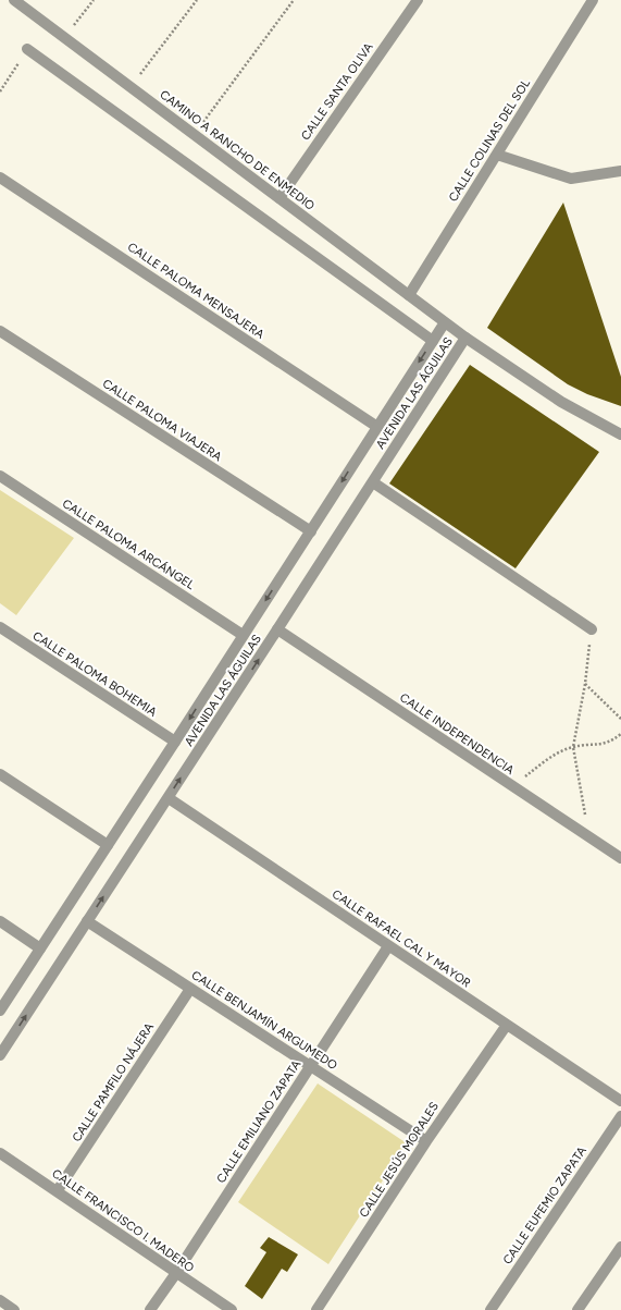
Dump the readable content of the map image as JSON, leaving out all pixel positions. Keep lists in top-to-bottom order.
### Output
{
  "streets": {
    "street": [
      "CALLE SANTA OLIVA",
      "CALLE COLINAS DEL SOL",
      "CAMINO A RANCHO DE ENMEDIO",
      "CALLE PALOMA MENSAJERA",
      "AVENIDA LAS ÁGUILAS",
      "CALLE PALOMA VIAJERA",
      "CALLE PALOMA ARCÁNGEL",
      "CALLE PALOMA BOHEMIA",
      "CALLE INDEPENDENCIA",
      "CALLE RAFAEL CAL Y MAYOR",
      "CALLE BENJAMÍN ARGUMEDO",
      "CALLE PAMFILO NÁJERA",
      "CALLE EMILIANO ZAPATA",
      "CALLE JESÚS MORALES",
      "CALLE EUFEMIO ZAPATA",
      "CALLE FRANCISCO I. MADERO"
    ]
  },
  "crossings": [
    ["CALLE SANTA OLIVA", "CAMINO A RANCHO DE ENMEDIO"],
    ["CALLE COLINAS DEL SOL", "CAMINO A RANCHO DE ENMEDIO"],
    ["CAMINO A RANCHO DE ENMEDIO", "AVENIDA LAS ÁGUILAS"],
    ["CALLE PALOMA MENSAJERA", "AVENIDA LAS ÁGUILAS"],
    ["AVENIDA LAS ÁGUILAS", "CALLE PALOMA VIAJERA"],
    ["AVENIDA LAS ÁGUILAS", "CALLE PALOMA ARCÁNGEL"],
    ["AVENIDA LAS ÁGUILAS", "CALLE PALOMA BOHEMIA"],
    ["AVENIDA LAS ÁGUILAS", "CALLE INDEPENDENCIA"],
    ["AVENIDA LAS ÁGUILAS", "CALLE RAFAEL CAL Y MAYOR"],
    ["AVENIDA LAS ÁGUILAS", "CALLE BENJAMÍN ARGUMEDO"],
    ["CALLE RAFAEL CAL Y MAYOR", "CALLE EMILIANO ZAPATA"],
    ["CALLE RAFAEL CAL Y MAYOR", "CALLE JESÚS MORALES"],
    ["CALLE BENJAMÍN ARGUMEDO", "CALLE PAMFILO NÁJERA"],
    ["CALLE BENJAMÍN ARGUMEDO", "CALLE EMILIANO ZAPATA"],
    ["CALLE BENJAMÍN ARGUMEDO", "CALLE JESÚS MORALES"],
    ["CALLE PAMFILO NÁJERA", "CALLE FRANCISCO I. MADERO"],
    ["CALLE EMILIANO ZAPATA", "CALLE FRANCISCO I. MADERO"]
  ]
}
